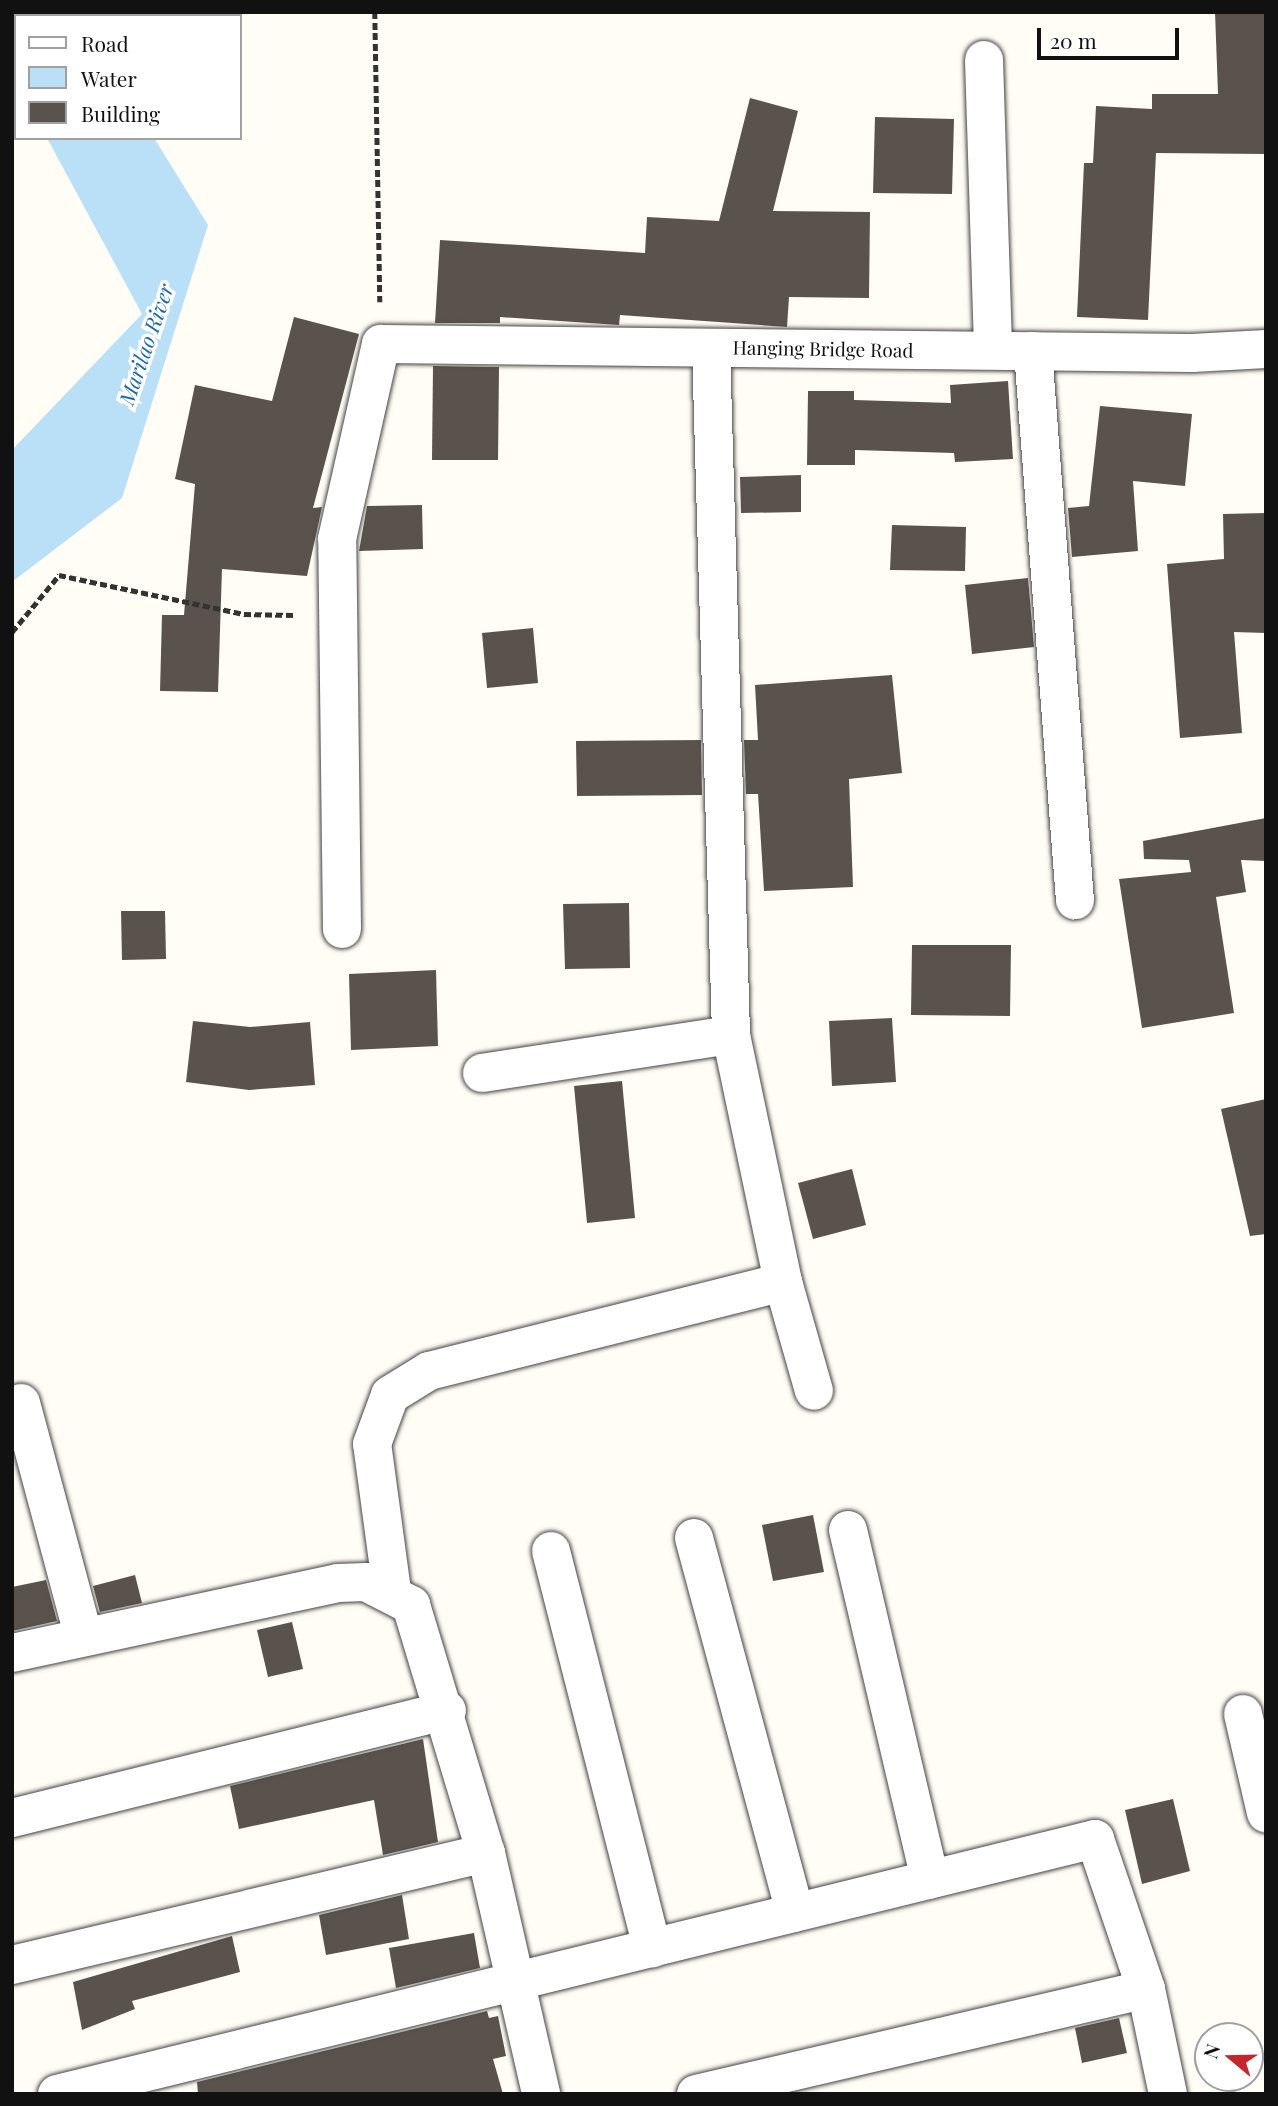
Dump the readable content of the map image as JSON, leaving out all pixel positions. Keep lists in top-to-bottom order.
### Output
{
  "streets": {
    "street": ["Hanging Bridge Road"]
  },
  "water": ["Marilao River"],
  "legend": ["Road", "Water", "Building"],
  "scale_bar": "20 m",
  "north": "left"
}
